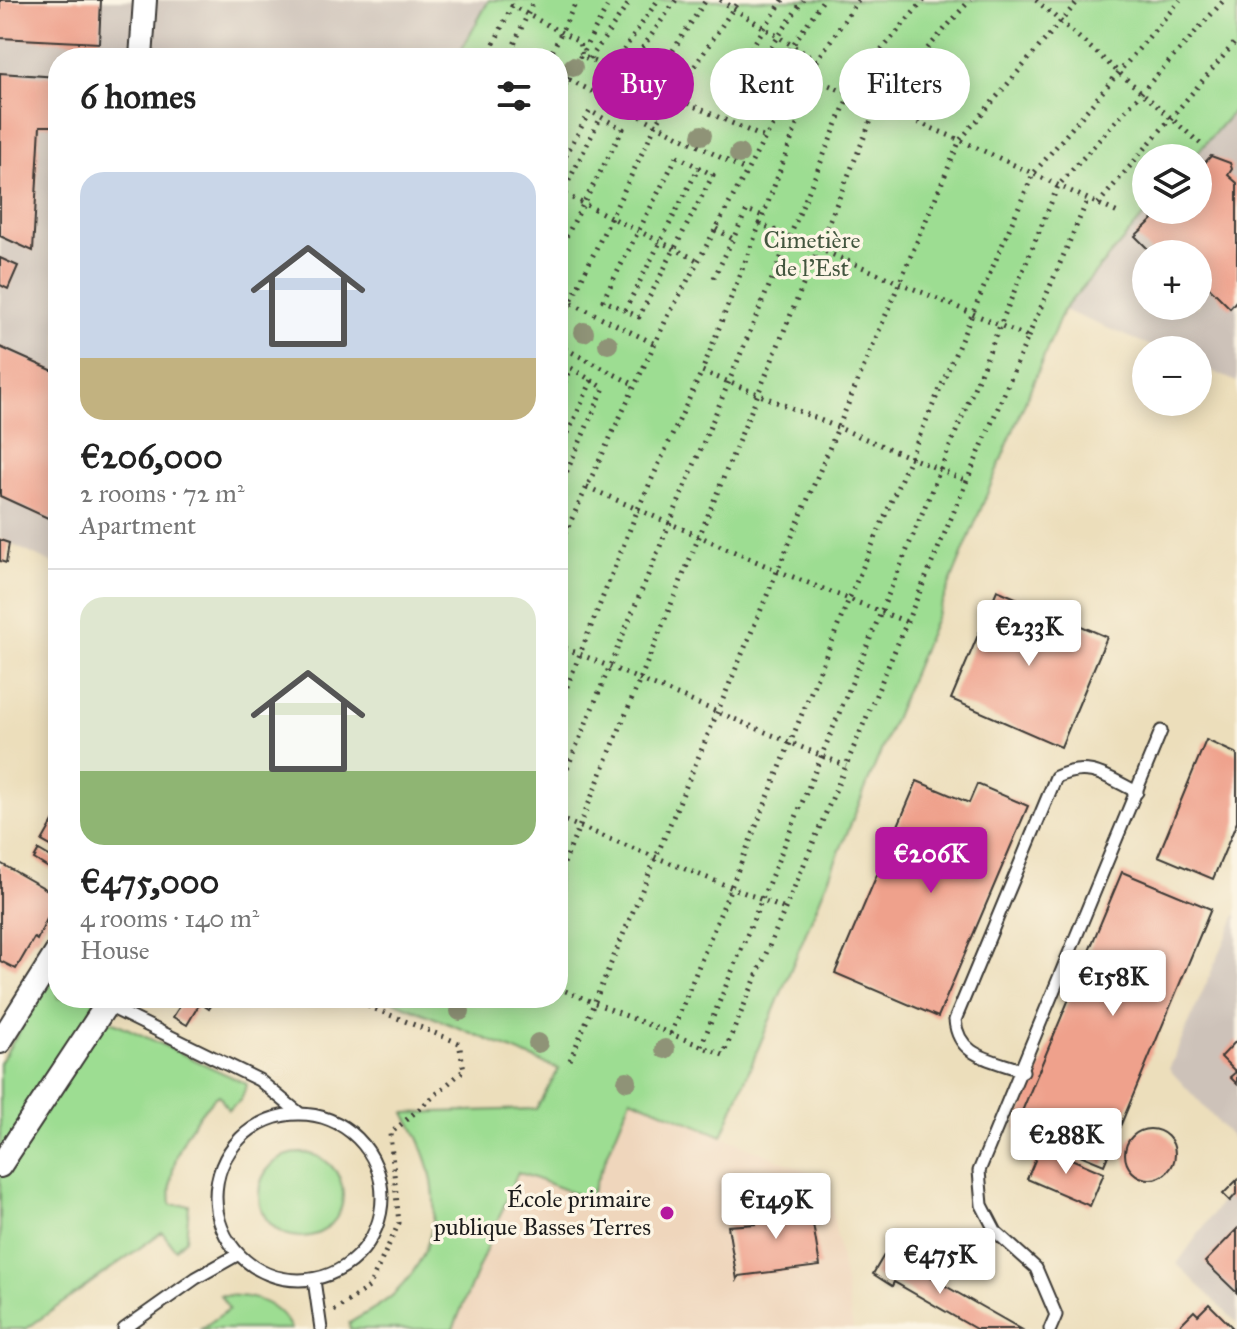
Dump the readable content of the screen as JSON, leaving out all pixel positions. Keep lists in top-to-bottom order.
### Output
{
  "parks": ["Cimetière de l'Est"],
  "places": ["École primaire publique Basses Terres"],
  "page": {
    "chip": ["Buy", "Rent", "Filters"],
    "heading": "6 homes",
    "map_buttons": ["+", "−"],
    "list": [
      {
        "name": "€206,000",
        "note": "2 rooms · 72 m² · Apartment"
      },
      {
        "name": "€475,000",
        "note": "4 rooms · 140 m² · House"
      }
    ],
    "price": [
      "€233K",
      "€206K",
      "€158K",
      "€288K",
      "€149K",
      "€475K"
    ]
  }
}
